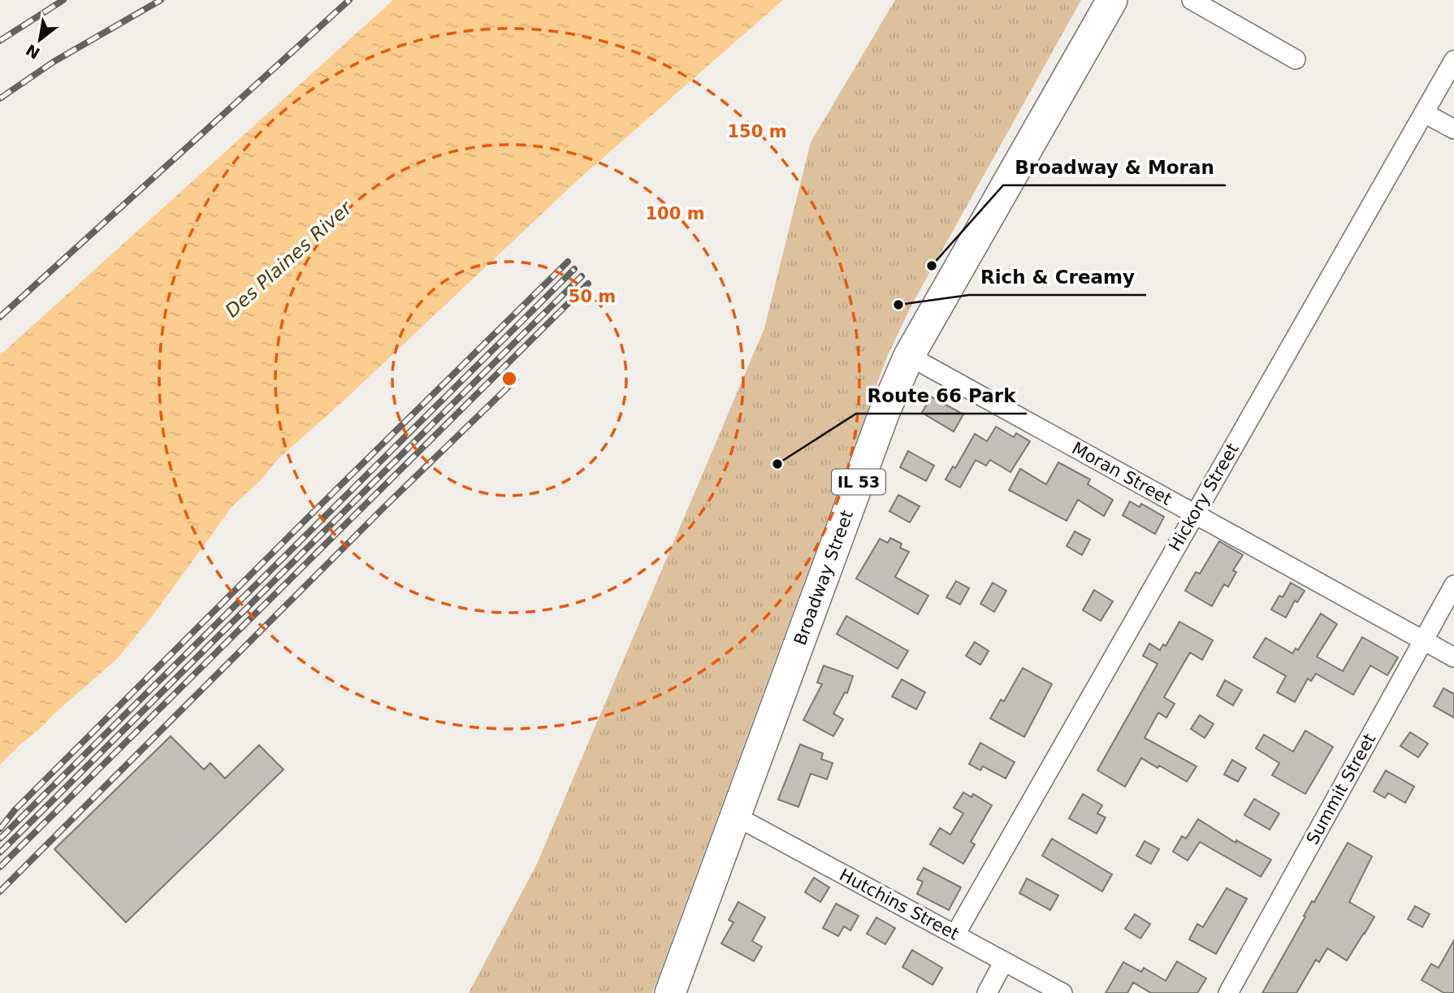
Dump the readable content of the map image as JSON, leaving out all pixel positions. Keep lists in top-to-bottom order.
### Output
{
  "streets": {
    "main road": ["IL 53", "Broadway Street"],
    "street": [
      "Moran Street",
      "Hickory Street",
      "Summit Street",
      "Hutchins Street"
    ]
  },
  "crossings": [
    ["Moran Street", "Hickory Street"],
    ["Moran Street", "Broadway Street"],
    ["Moran Street", "Summit Street"],
    ["Hickory Street", "Hutchins Street"],
    ["Broadway Street", "Hutchins Street"]
  ],
  "water": ["Des Plaines River"],
  "places": ["Broadway & Moran", "Rich & Creamy", "Route 66 Park"],
  "north": "bottom left",
  "rings": ["150 m", "100 m", "50 m"]
}
